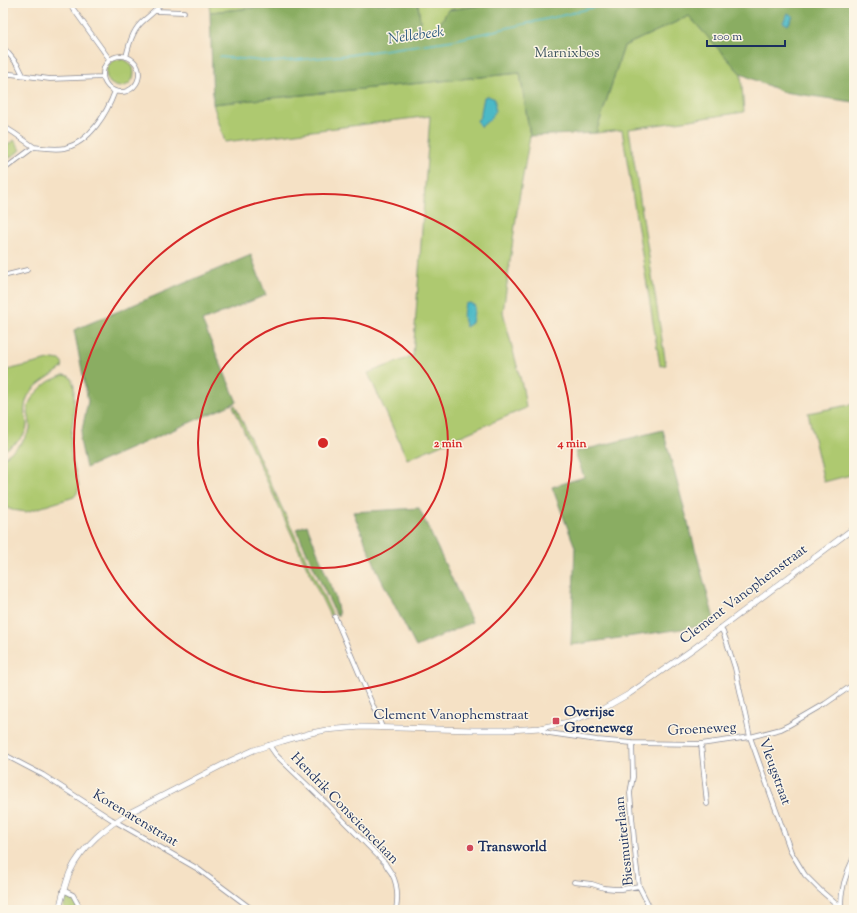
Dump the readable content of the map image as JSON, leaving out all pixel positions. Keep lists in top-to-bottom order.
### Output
{
  "streets": {
    "street": [
      "Clement Vanophemstraat",
      "Groeneweg",
      "Vleugstraat",
      "Hendrik Consciencelaan",
      "Korenarenstraat",
      "Biesmuiterlaan"
    ]
  },
  "crossings": [
    ["Clement Vanophemstraat", "Groeneweg"],
    ["Clement Vanophemstraat", "Vleugstraat"],
    ["Clement Vanophemstraat", "Hendrik Consciencelaan"],
    ["Clement Vanophemstraat", "Korenarenstraat"],
    ["Groeneweg", "Vleugstraat"],
    ["Groeneweg", "Biesmuiterlaan"]
  ],
  "water": ["Nellebeek"],
  "parks": ["Marnixbos"],
  "places": {
    "transit": ["Overijse Groeneweg"],
    "other": ["Transworld"]
  },
  "scale_bar": "100 m",
  "rings": ["2 min", "4 min"]
}
